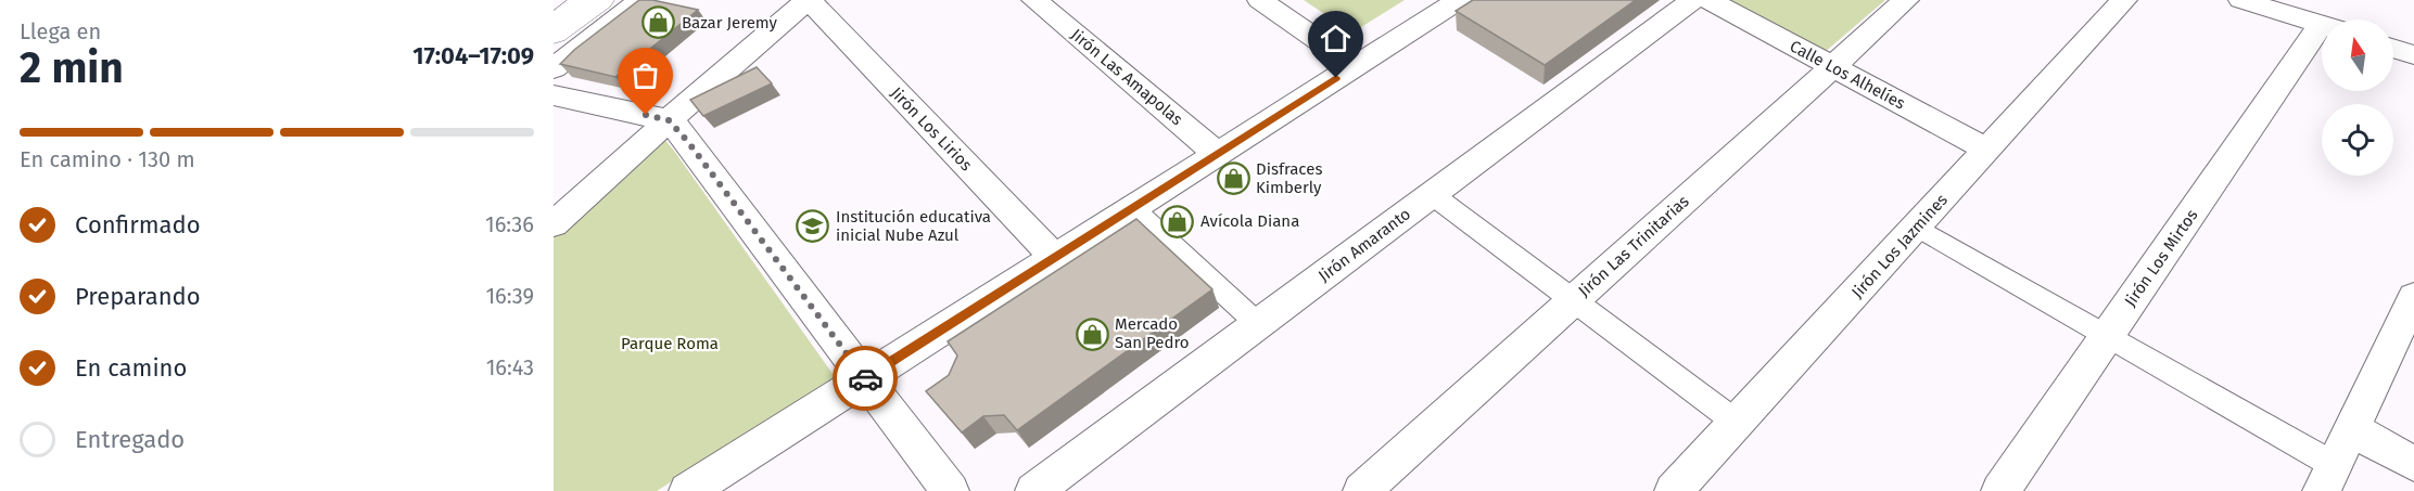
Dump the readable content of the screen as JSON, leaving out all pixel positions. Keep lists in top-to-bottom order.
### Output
{
  "streets": {
    "street": [
      "Calle Los Alhelíes",
      "Jirón Las Amapolas",
      "Jirón Los Lirios",
      "Jirón Amaranto",
      "Jirón Las Trinitarias",
      "Jirón Los Jazmines",
      "Jirón Los Mirtos"
    ]
  },
  "crossings": [
    ["Calle Los Alhelíes", "Jirón Las Trinitarias"],
    ["Calle Los Alhelíes", "Jirón Los Jazmines"]
  ],
  "parks": ["Parque Roma"],
  "places": {
    "shop": [
      "Bazar Jeremy",
      "Disfraces Kimberly",
      "Avícola Diana",
      "Mercado San Pedro"
    ],
    "school or university": ["Institución educativa inicial Nube Azul"]
  },
  "north": "top",
  "page": {
    "heading": ["2 min", "Llega en", "17:04–17:09"],
    "bar": "En camino · 130 m",
    "list": [
      ["Confirmado", "16:36"],
      ["Preparando", "16:39"],
      ["En camino", "16:43"],
      "Entregado"
    ]
  }
}
